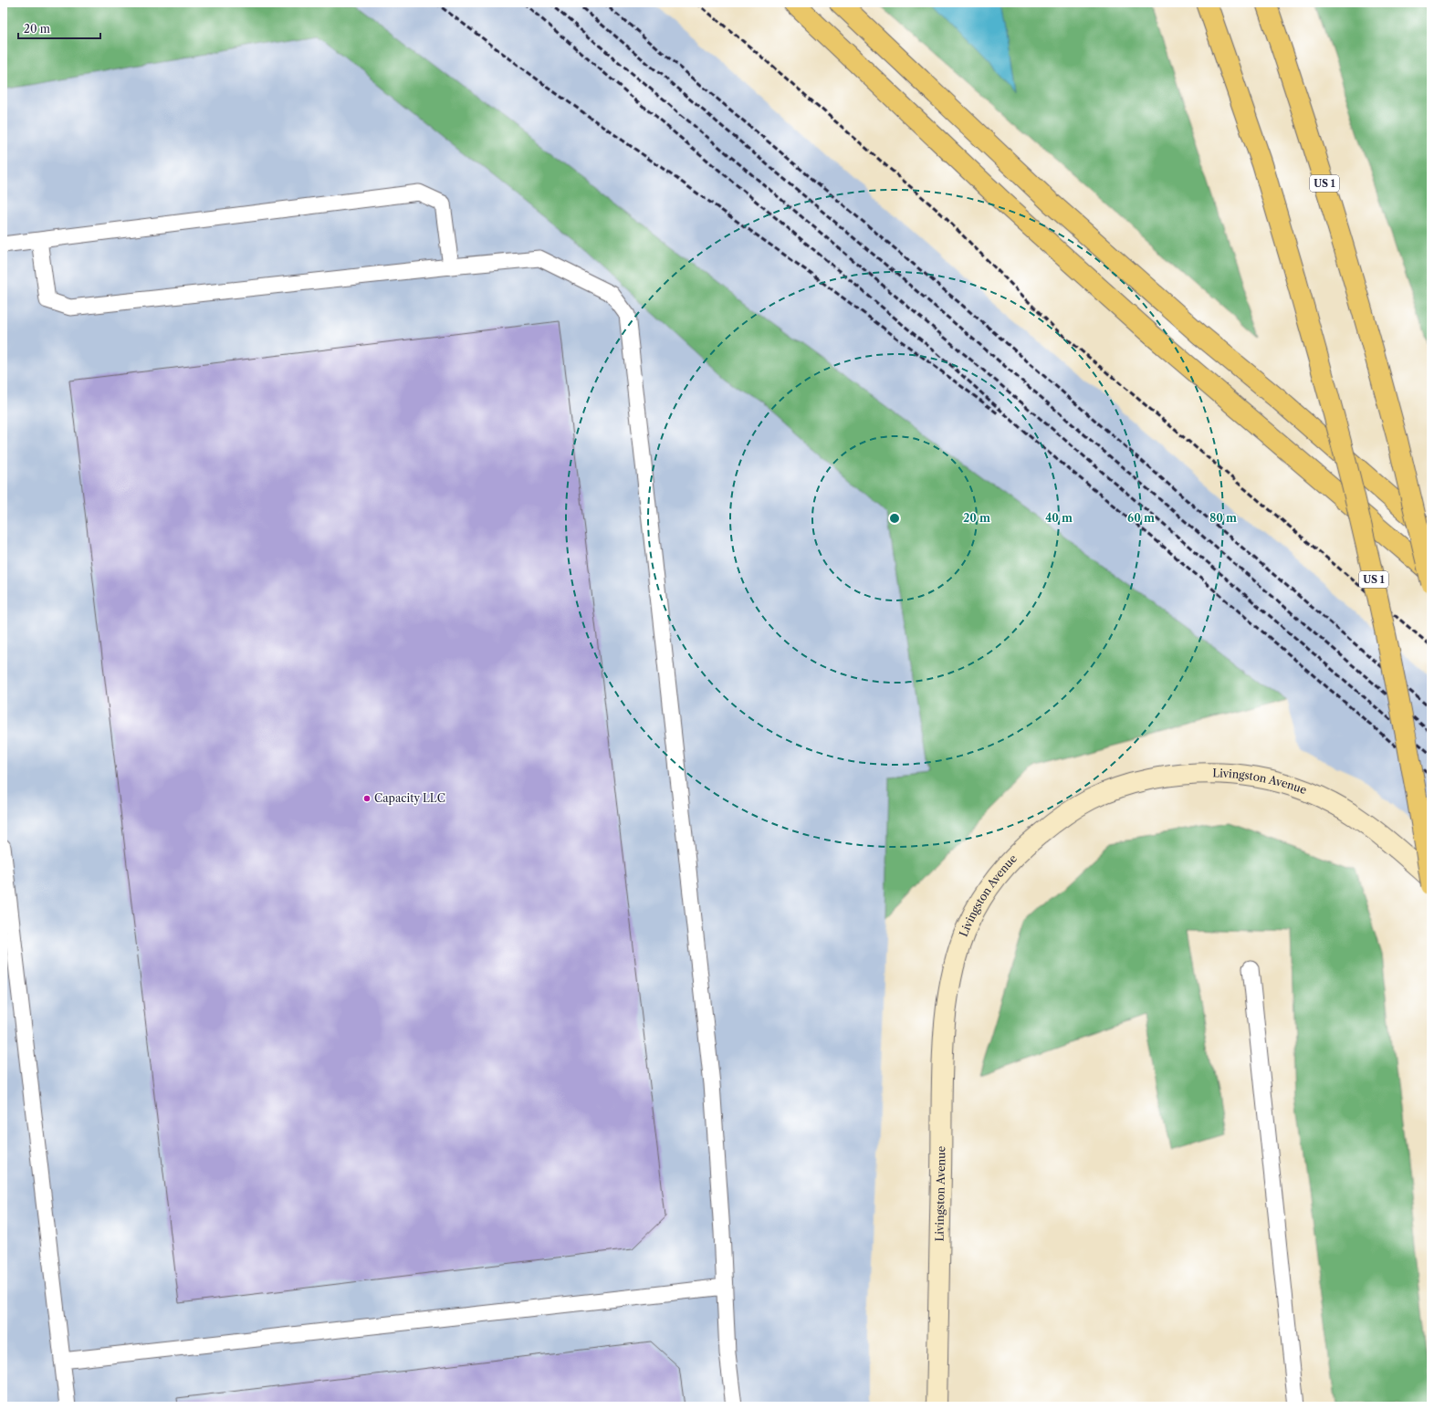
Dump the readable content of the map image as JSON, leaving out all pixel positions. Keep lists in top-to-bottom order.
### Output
{
  "streets": {
    "highway": ["US 1"],
    "main road": ["Livingston Avenue"]
  },
  "places": ["Capacity LLC"],
  "scale_bar": "20 m",
  "rings": [
    "20 m",
    "40 m",
    "60 m",
    "80 m"
  ]
}
